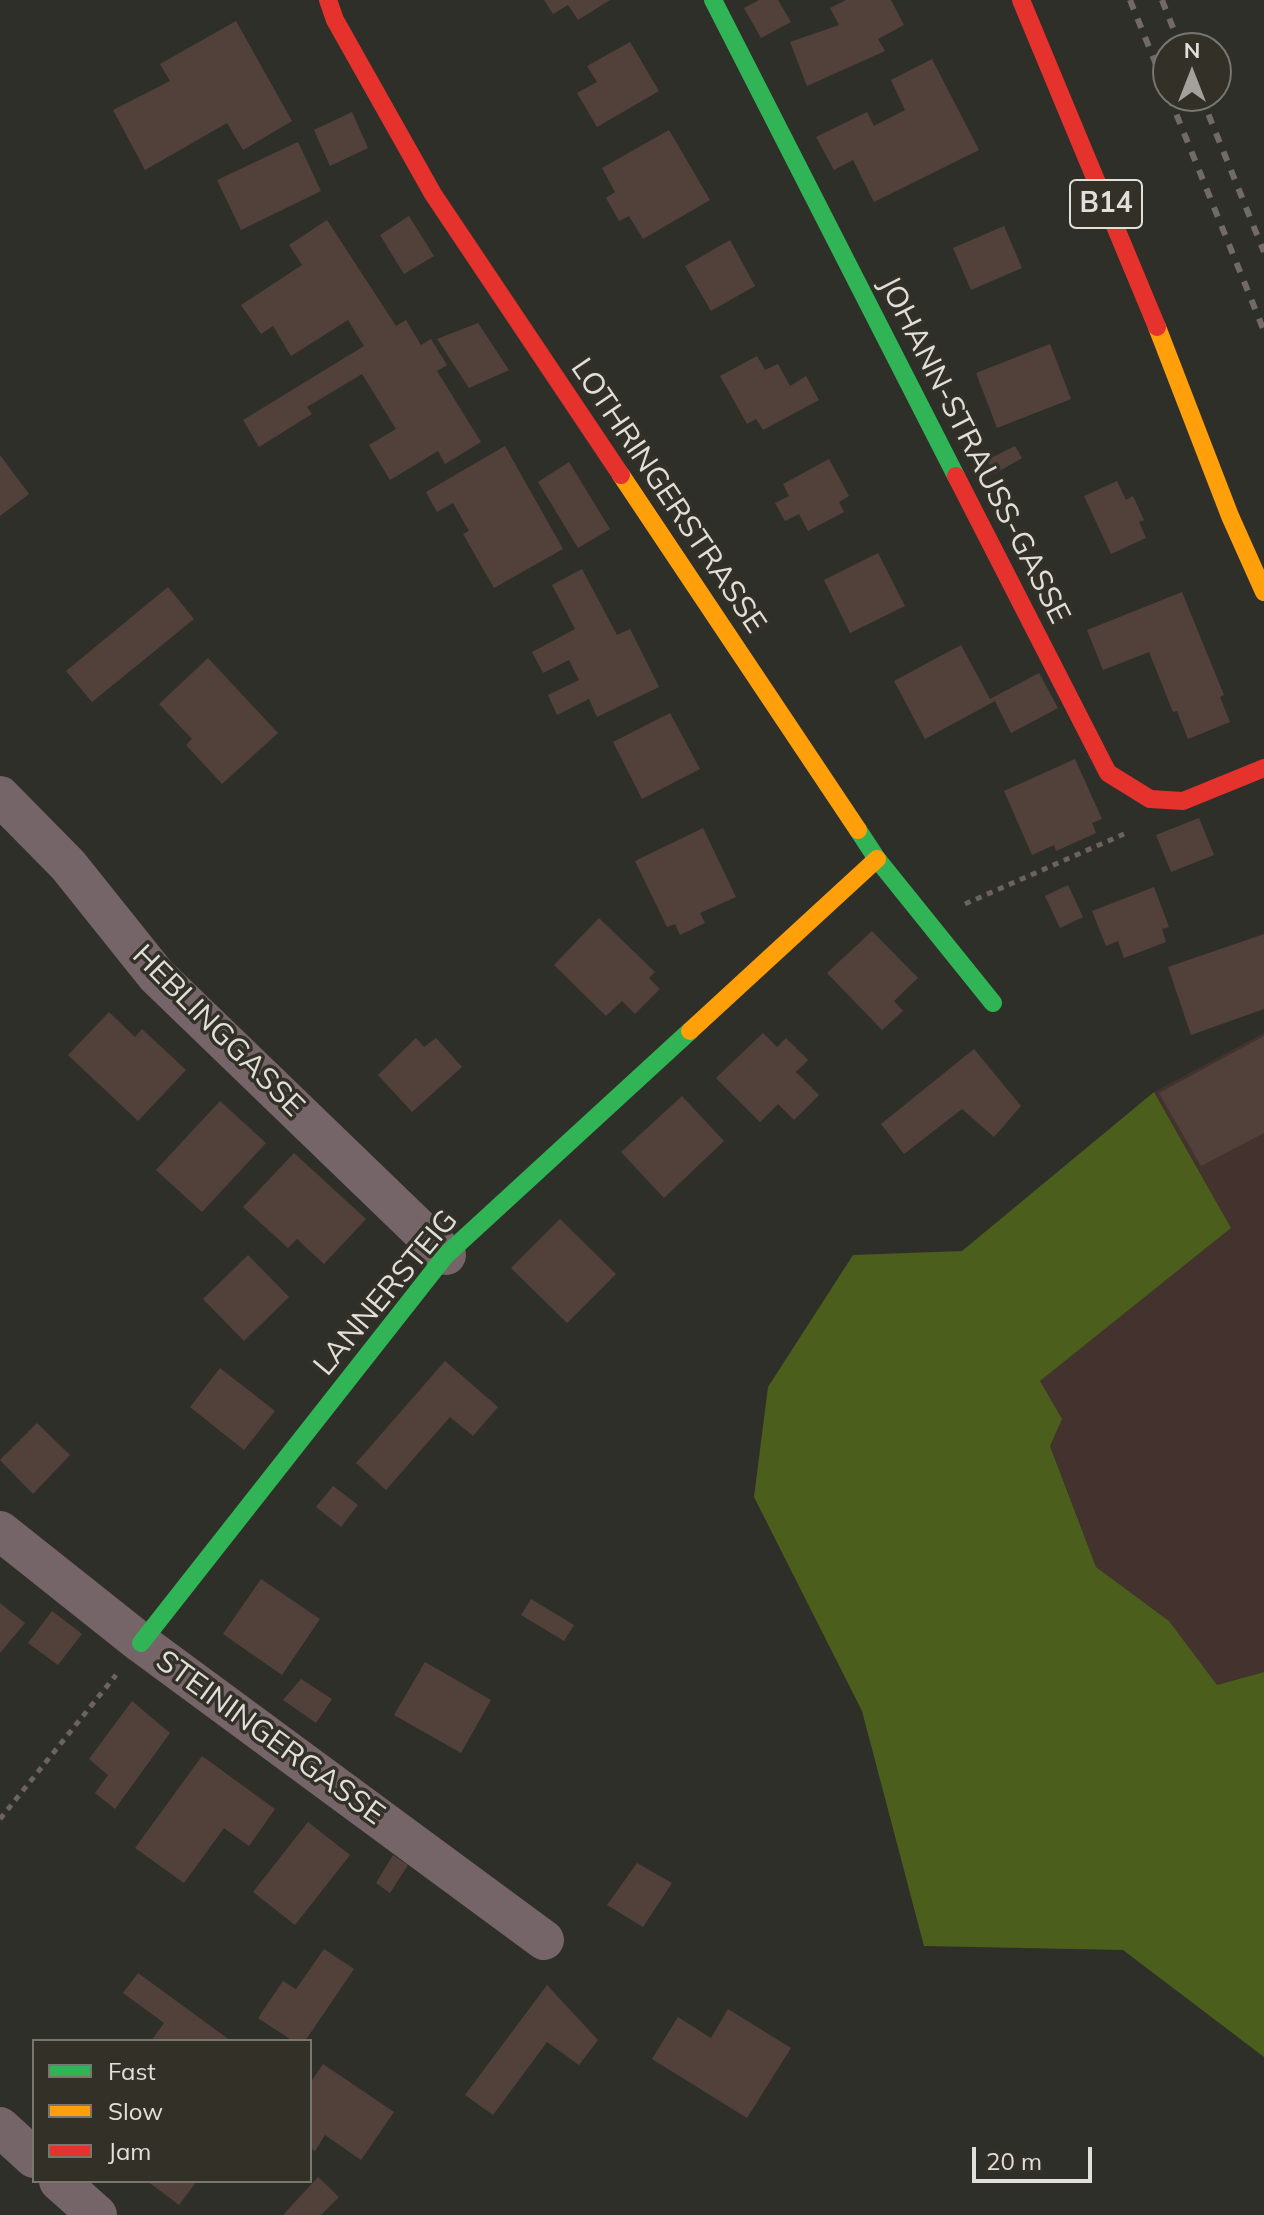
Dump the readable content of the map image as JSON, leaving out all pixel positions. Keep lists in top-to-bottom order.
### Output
{
  "streets": {
    "street": [
      "B14",
      "JOHANN-STRAUSS-GASSE",
      "LOTHRINGERSTRASSE",
      "HEBLINGGASSE",
      "LANNERSTEIG",
      "STEININGERGASSE"
    ]
  },
  "crossings": [
    ["LOTHRINGERSTRASSE", "LANNERSTEIG"],
    ["HEBLINGGASSE", "LANNERSTEIG"],
    ["LANNERSTEIG", "STEININGERGASSE"]
  ],
  "legend": ["Fast", "Slow", "Jam"],
  "scale_bar": "20 m",
  "north": "top"
}
